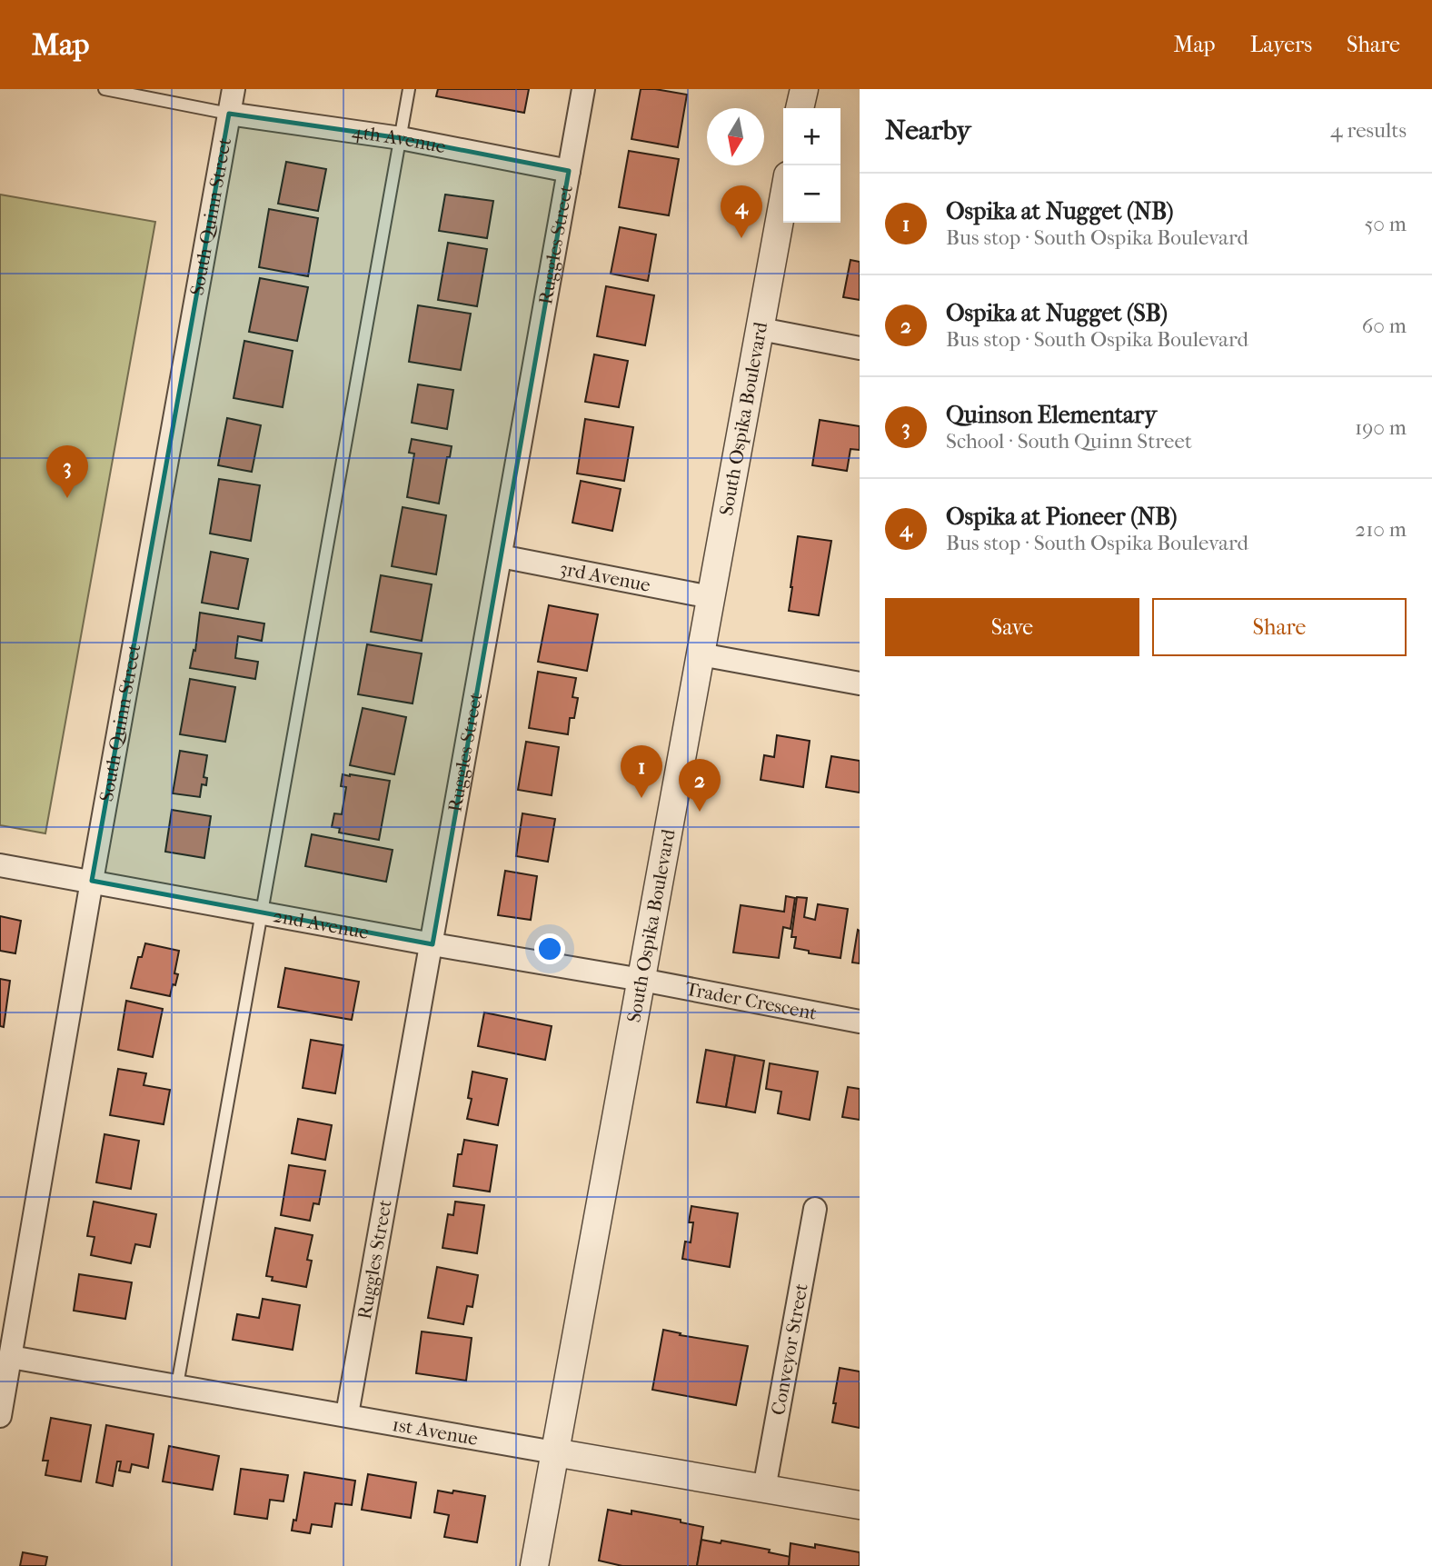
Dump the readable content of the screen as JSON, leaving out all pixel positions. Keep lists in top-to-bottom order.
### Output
{
  "streets": {
    "street": [
      "4th Avenue",
      "South Quinn Street",
      "Ruggles Street",
      "South Ospika Boulevard",
      "3rd Avenue",
      "2nd Avenue",
      "Trader Crescent",
      "Conveyor Street",
      "1st Avenue"
    ]
  },
  "crossings": [
    ["4th Avenue", "South Quinn Street"],
    ["4th Avenue", "Ruggles Street"],
    ["South Quinn Street", "2nd Avenue"],
    ["South Quinn Street", "1st Avenue"],
    ["Ruggles Street", "3rd Avenue"],
    ["Ruggles Street", "2nd Avenue"],
    ["Ruggles Street", "1st Avenue"],
    ["South Ospika Boulevard", "3rd Avenue"],
    ["South Ospika Boulevard", "2nd Avenue"],
    ["South Ospika Boulevard", "Trader Crescent"],
    ["South Ospika Boulevard", "1st Avenue"],
    ["2nd Avenue", "Trader Crescent"],
    ["Conveyor Street", "1st Avenue"]
  ],
  "north": "bottom",
  "page": {
    "header": "Map",
    "nav": ["Map", "Layers", "Share"],
    "heading": ["Nearby", "4 results"],
    "map_buttons": ["+", "−"],
    "list": [
      {
        "mark": "1",
        "name": "Ospika at Nugget (NB)",
        "note": "Bus stop · South Ospika Boulevard",
        "value": "50 m"
      },
      {
        "mark": "2",
        "name": "Ospika at Nugget (SB)",
        "note": "Bus stop · South Ospika Boulevard",
        "value": "60 m"
      },
      {
        "mark": "3",
        "name": "Quinson Elementary",
        "note": "School · South Quinn Street",
        "value": "190 m"
      },
      {
        "mark": "4",
        "name": "Ospika at Pioneer (NB)",
        "note": "Bus stop · South Ospika Boulevard",
        "value": "210 m"
      }
    ],
    "pins": [
      "4",
      "3",
      "1",
      "2"
    ],
    "buttons": ["Save", "Share"]
  }
}
